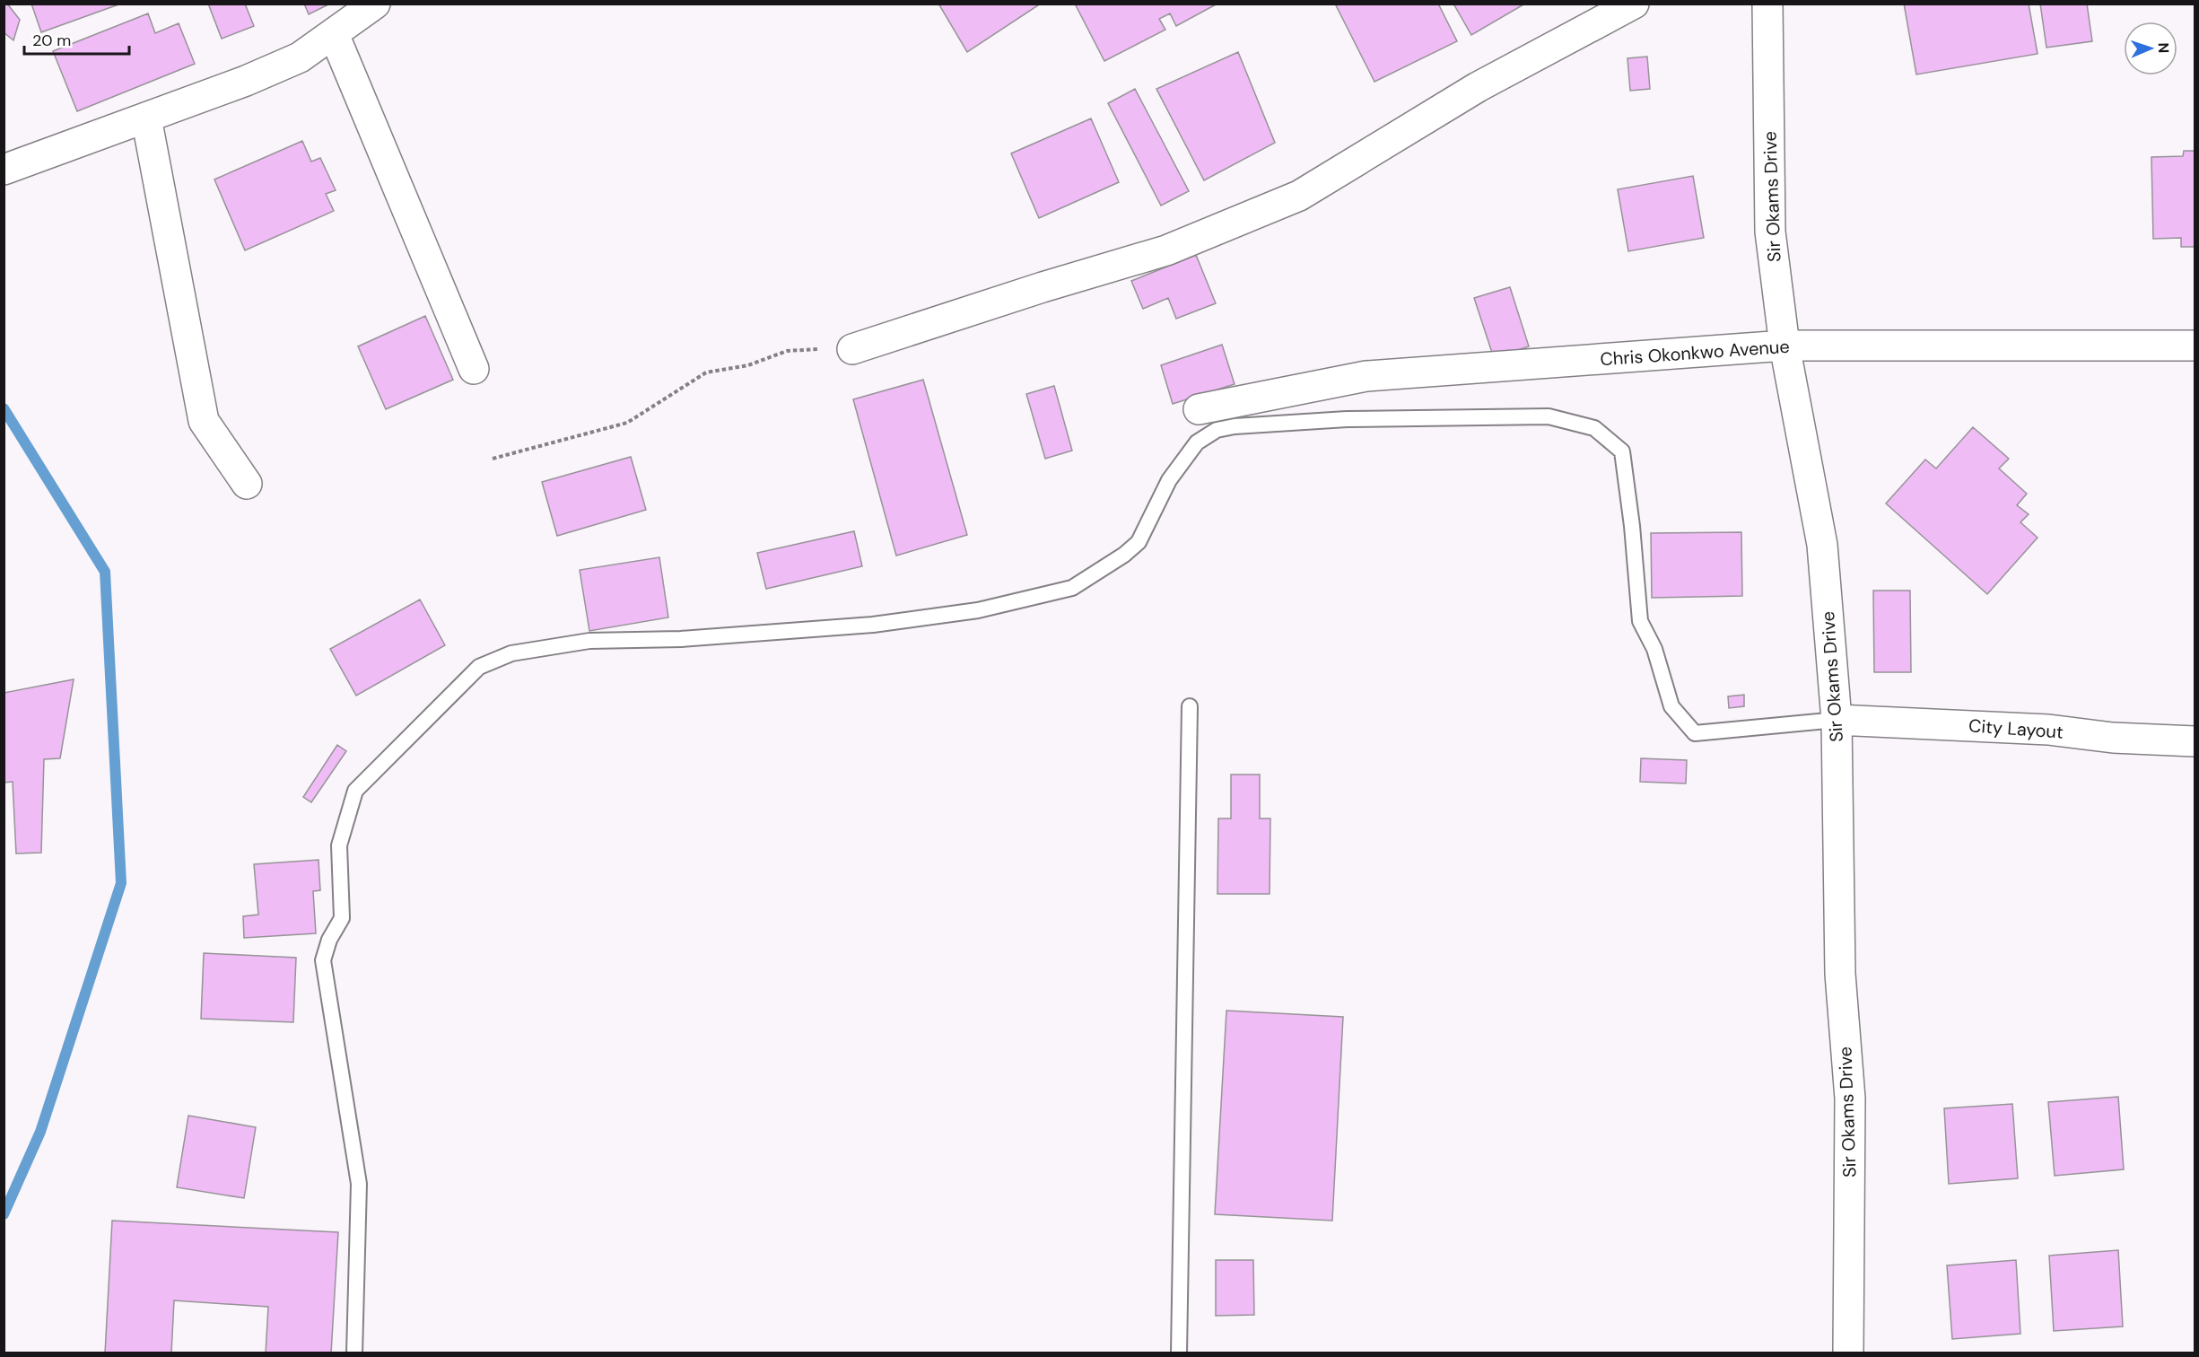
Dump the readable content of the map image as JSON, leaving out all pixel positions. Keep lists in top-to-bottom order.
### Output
{
  "streets": {
    "street": ["Sir Okams Drive", "Chris Okonkwo Avenue", "City Layout"]
  },
  "crossings": [
    ["Sir Okams Drive", "Chris Okonkwo Avenue"],
    ["Sir Okams Drive", "City Layout"]
  ],
  "scale_bar": "20 m",
  "north": "right"
}
